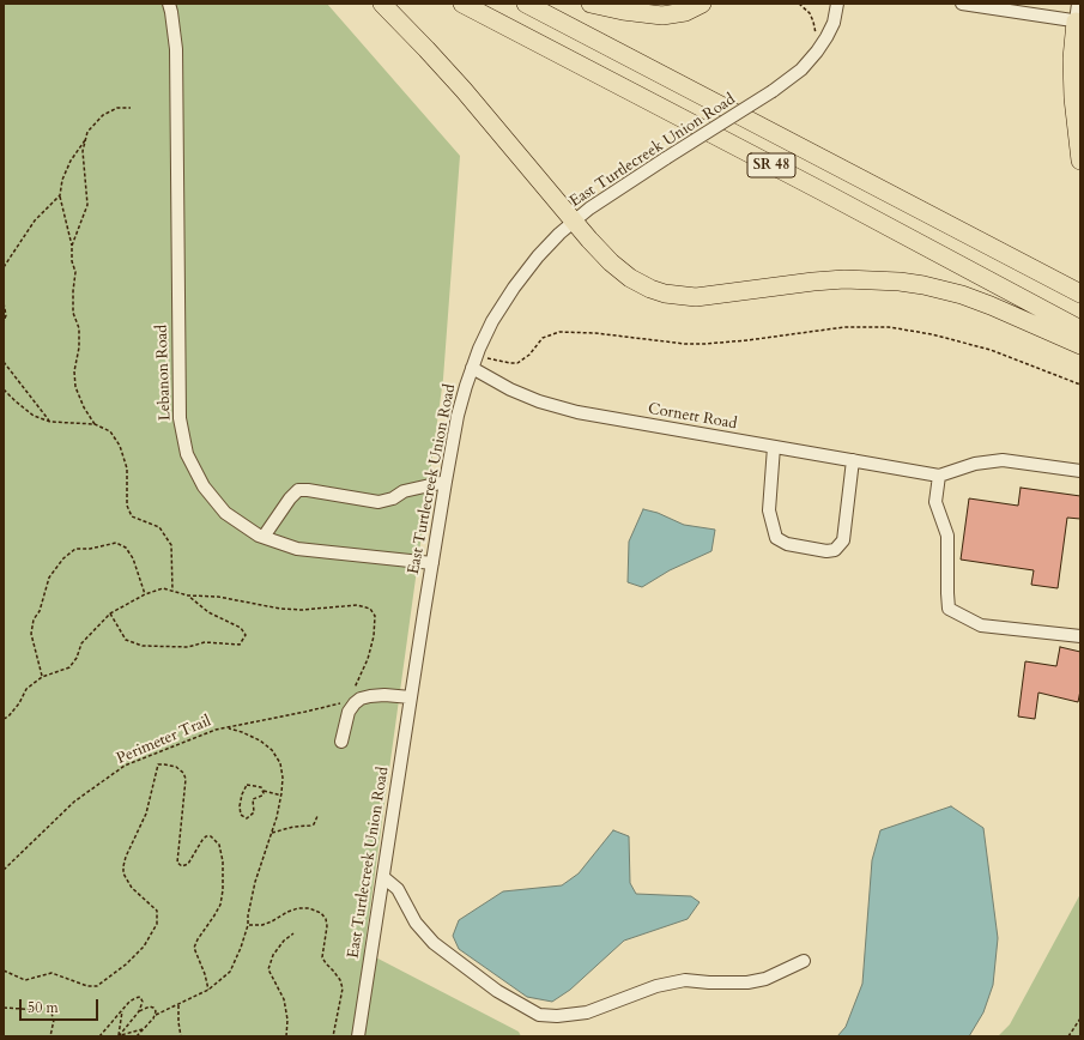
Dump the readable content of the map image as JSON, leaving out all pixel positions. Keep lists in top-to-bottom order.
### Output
{
  "streets": {
    "highway": ["SR 48"],
    "street": ["East Turtlecreek Union Road", "Lebanon Road", "Cornett Road"],
    "path": ["Perimeter Trail"]
  },
  "crossings": [
    ["East Turtlecreek Union Road", "Lebanon Road"],
    ["East Turtlecreek Union Road", "Cornett Road"]
  ],
  "scale_bar": "50 m"
}
